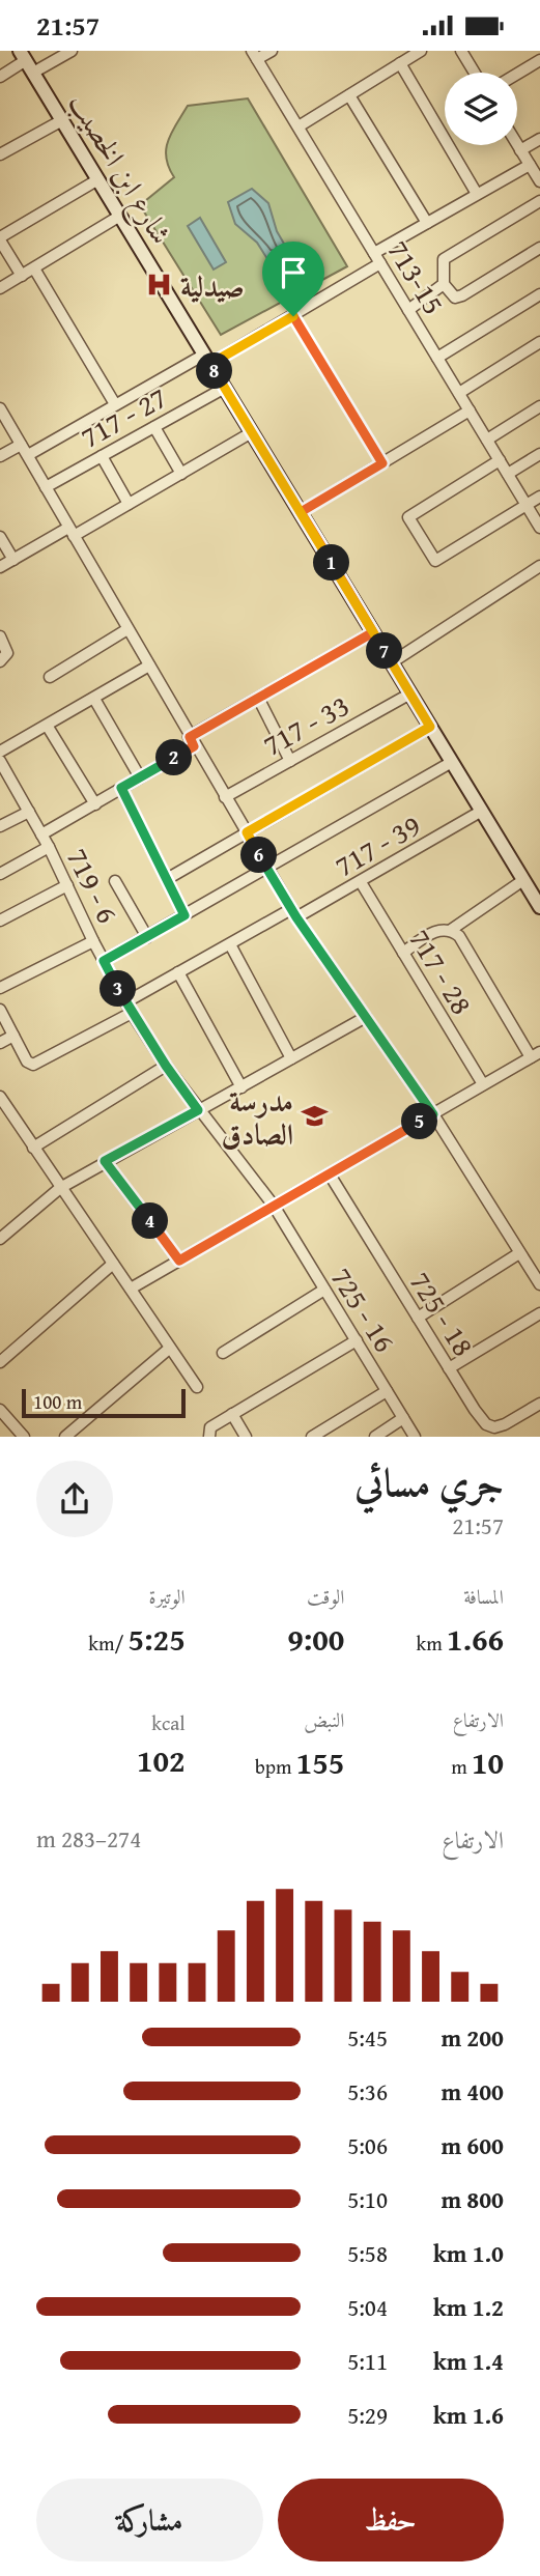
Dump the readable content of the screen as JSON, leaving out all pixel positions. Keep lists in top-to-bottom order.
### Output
{
  "streets": {
    "street": [
      "شارع ابن الخصيب",
      "713-15",
      "717 - 27",
      "717 - 33",
      "717 - 39",
      "719 - 6",
      "717 - 28",
      "725 - 16",
      "725 - 18"
    ]
  },
  "crossings": [
    ["شارع ابن الخصيب", "717 - 27"],
    ["شارع ابن الخصيب", "717 - 33"],
    ["شارع ابن الخصيب", "717 - 39"],
    ["717 - 39", "719 - 6"],
    ["717 - 39", "717 - 28"],
    ["719 - 6", "725 - 16"]
  ],
  "places": {
    "hospital": ["صيدلية"],
    "school or university": ["مدرسة الصادق"]
  },
  "scale_bar": "100 m",
  "page": {
    "status": "21:57",
    "pins": [
      "8",
      "1",
      "7",
      "2",
      "6",
      "3",
      "5",
      "4"
    ],
    "scale": "100 m",
    "heading": ["جري مسائي", "21:57"],
    "stats": [
      ["المسافة", "1.66 km"],
      ["الوقت", "9:00"],
      ["الوتيرة", "5:25 /km"],
      ["الارتفاع", "10 m"],
      ["النبض", "155 bpm"],
      ["kcal", "102"]
    ],
    "chart": ["الارتفاع", "274–283 m"],
    "list": [
      {
        "name": "200 m",
        "note": "5:45"
      },
      {
        "name": "400 m",
        "note": "5:36"
      },
      {
        "name": "600 m",
        "note": "5:06"
      },
      {
        "name": "800 m",
        "note": "5:10"
      },
      {
        "name": "1.0 km",
        "note": "5:58"
      },
      {
        "name": "1.2 km",
        "note": "5:04"
      },
      {
        "name": "1.4 km",
        "note": "5:11"
      },
      {
        "name": "1.6 km",
        "note": "5:29"
      }
    ],
    "buttons": ["حفظ", "مشاركة"]
  }
}
